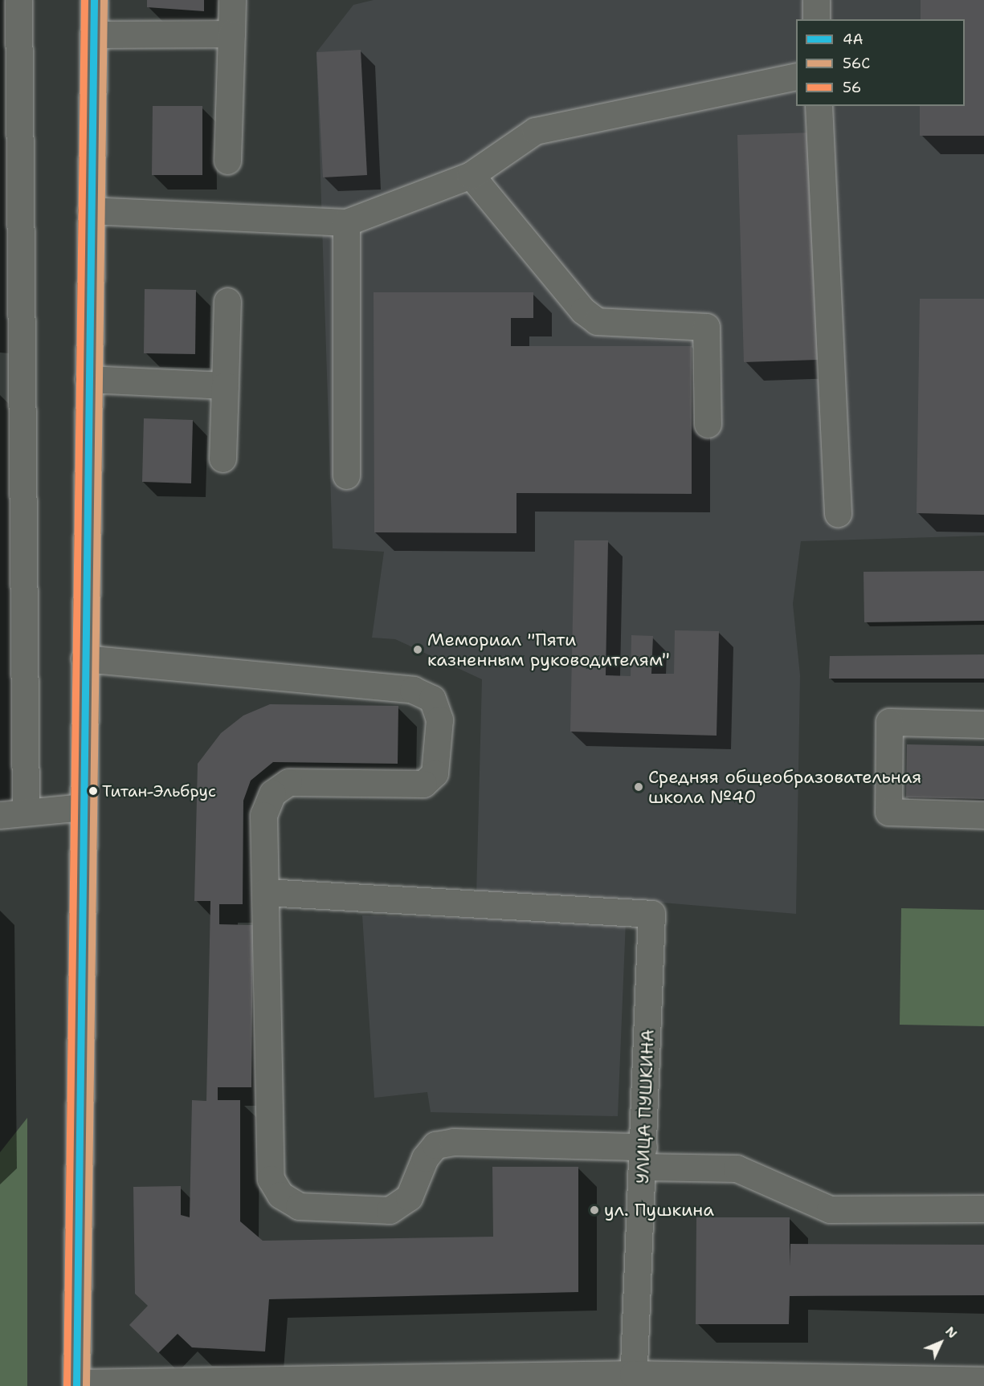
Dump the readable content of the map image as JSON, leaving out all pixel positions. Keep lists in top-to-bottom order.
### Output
{
  "streets": {
    "street": ["УЛИЦА ПУШКИНА"]
  },
  "places": [
    "Мемориал \"Пяти казненным руководителям\"",
    "Средняя общеобразовательная школа №40",
    "Титан-Эльбрус",
    "ул. Пушкина"
  ],
  "lines": ["transit line 4А", "transit line 56С", "transit line 56"],
  "legend": ["4А", "56С", "56"],
  "north": "top right"
}
